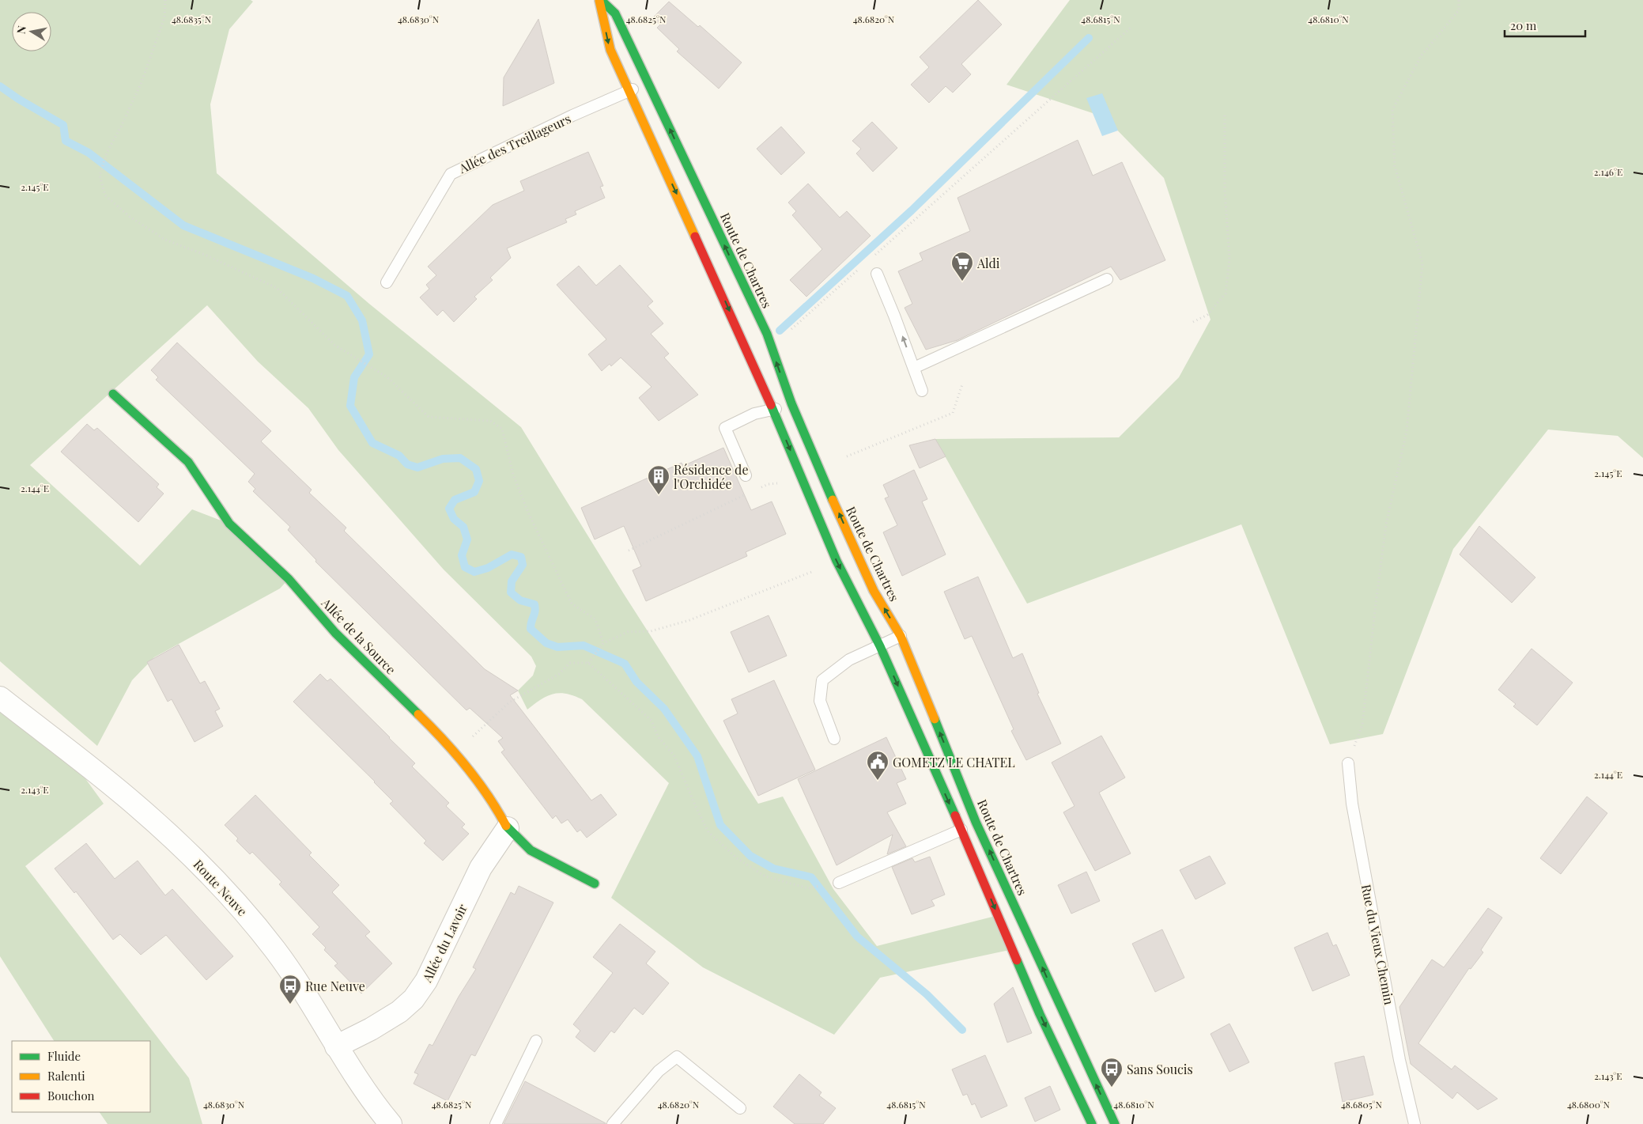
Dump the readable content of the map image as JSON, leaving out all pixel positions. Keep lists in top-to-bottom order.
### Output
{
  "streets": {
    "main road": ["Route de Chartres", "Allée de la Source"],
    "street": ["Route Neuve", "Allée du Lavoir"],
    "lane": ["Allée des Treillageurs", "Rue du Vieux Chemin"]
  },
  "crossings": [
    ["Allée des Treillageurs", "Route de Chartres"],
    ["Allée de la Source", "Allée du Lavoir"],
    ["Route Neuve", "Allée du Lavoir"]
  ],
  "places": {
    "supermarket": ["Aldi"],
    "building": ["Résidence de l'Orchidée"],
    "public building": ["GOMETZ LE CHATEL"],
    "bus stop": ["Rue Neuve", "Sans Soucis"]
  },
  "legend": ["Fluide", "Ralenti", "Bouchon"],
  "scale_bar": "20 m",
  "north": "left",
  "coordinates": [
    "48.6830°N",
    "48.6825°N",
    "48.6820°N",
    "48.6815°N",
    "48.6810°N",
    "48.6835°N",
    "2.146°E",
    "2.145°E",
    "2.144°E",
    "2.143°E",
    "48.6805°N",
    "48.6800°N"
  ]
}
